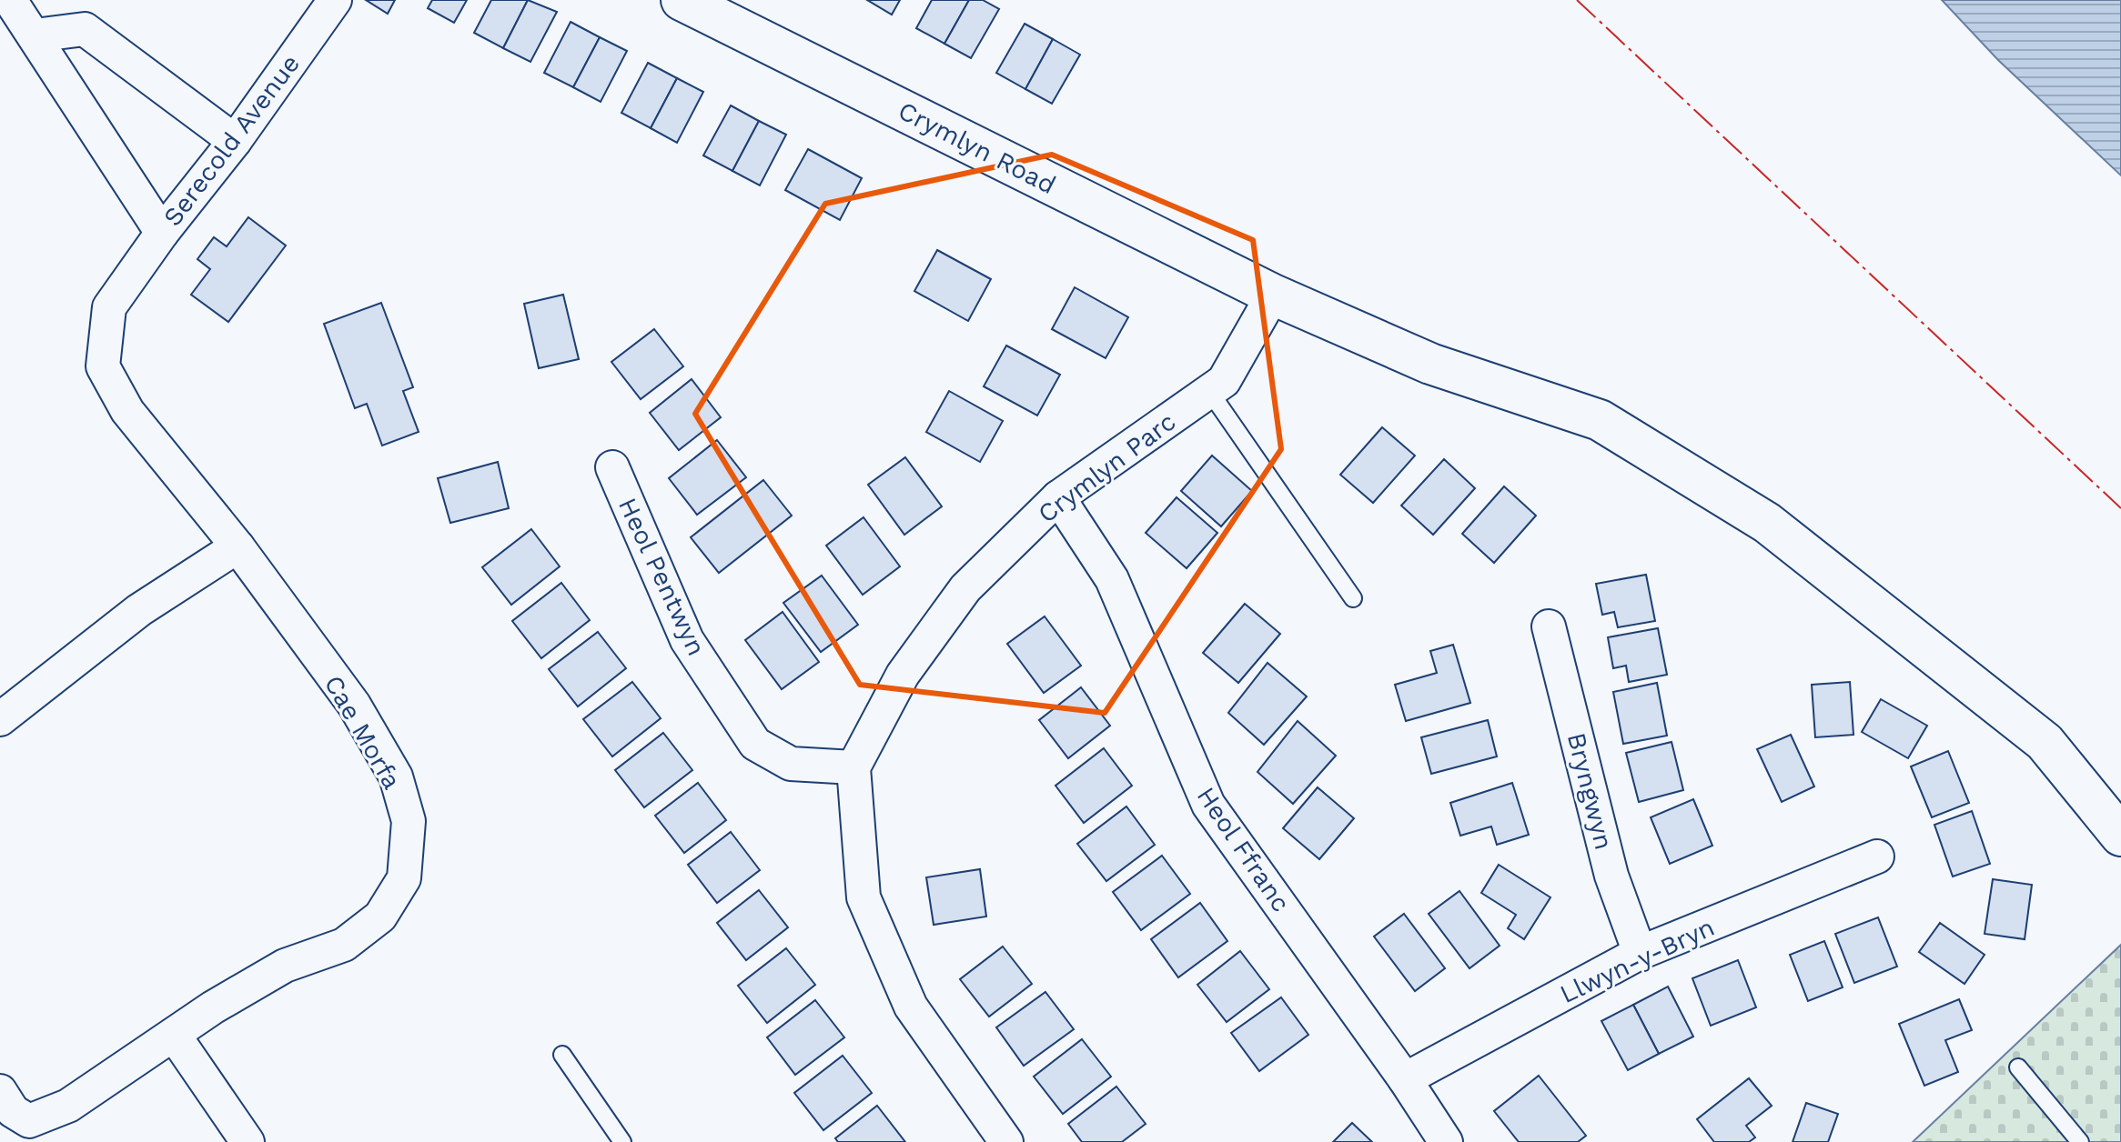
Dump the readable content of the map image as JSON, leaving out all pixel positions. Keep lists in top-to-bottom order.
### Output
{
  "streets": {
    "street": [
      "Serecold Avenue",
      "Crymlyn Road",
      "Crymlyn Parc",
      "Heol Pentwyn",
      "Cae Morfa",
      "Bryngwyn",
      "Heol Ffranc",
      "Llwyn-y-Bryn"
    ]
  },
  "crossings": [
    ["Serecold Avenue", "Cae Morfa"],
    ["Crymlyn Road", "Crymlyn Parc"],
    ["Crymlyn Parc", "Heol Pentwyn"],
    ["Crymlyn Parc", "Heol Ffranc"],
    ["Bryngwyn", "Llwyn-y-Bryn"],
    ["Heol Ffranc", "Llwyn-y-Bryn"]
  ]
}
